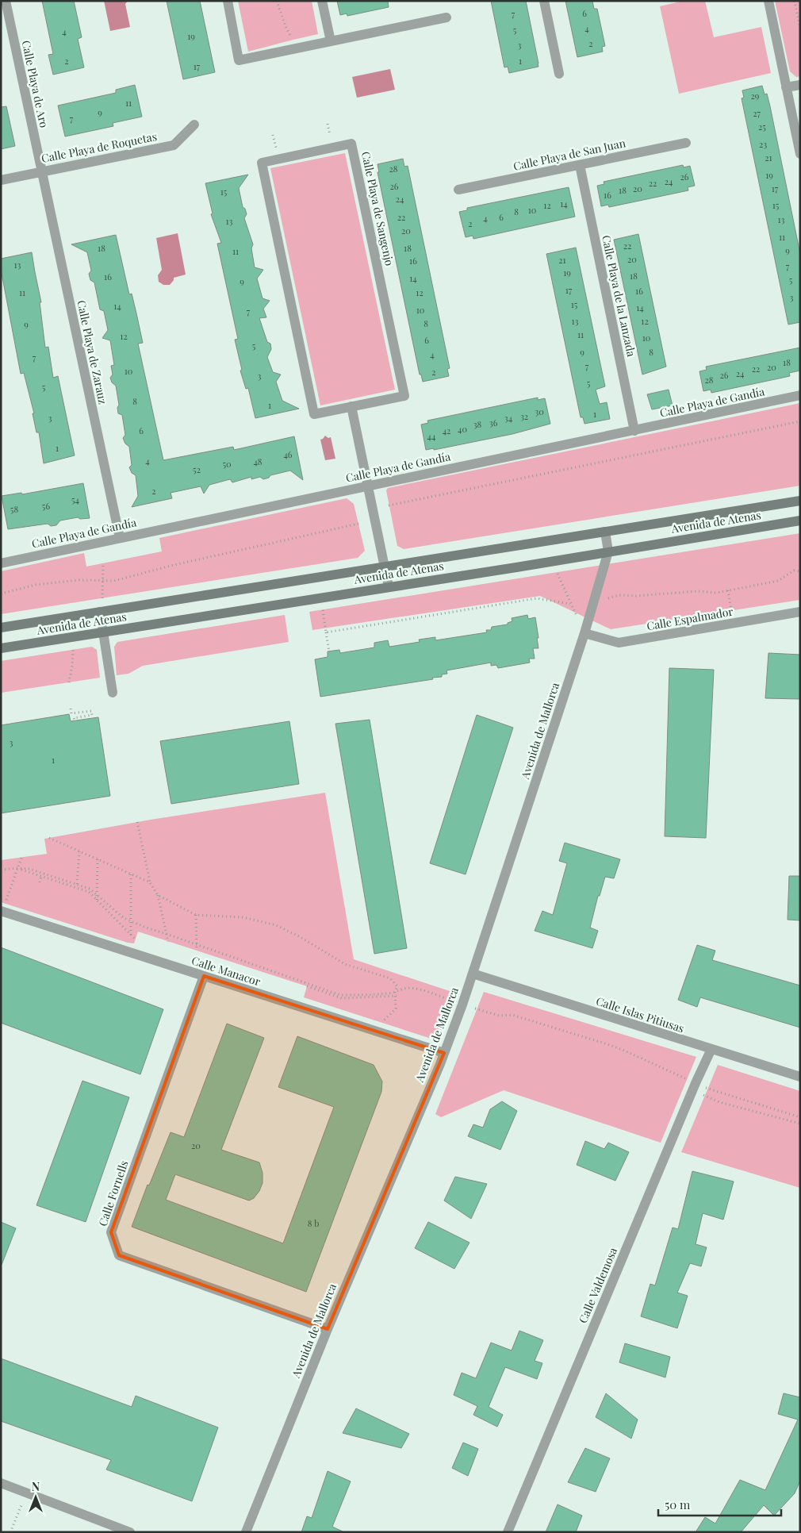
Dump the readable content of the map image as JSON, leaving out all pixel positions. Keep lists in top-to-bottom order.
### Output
{
  "streets": {
    "main road": ["Avenida de Atenas"],
    "street": [
      "Calle Playa de Aro",
      "Calle Playa de Roquetas",
      "Calle Playa de San Juan",
      "Calle Playa de Sangenjo",
      "Calle Playa de la Lanzada",
      "Calle Playa de Zarauz",
      "Calle Playa de Gandía",
      "Calle Espalmador",
      "Avenida de Mallorca",
      "Calle Manacor",
      "Calle Islas Pitiusas",
      "Calle Fornells",
      "Calle Valdemosa"
    ]
  },
  "crossings": [
    ["Calle Playa de Aro", "Calle Playa de Roquetas"],
    ["Calle Playa de Aro", "Calle Playa de Zarauz"],
    ["Calle Playa de Roquetas", "Calle Playa de Zarauz"],
    ["Calle Playa de San Juan", "Calle Playa de la Lanzada"],
    ["Calle Playa de la Lanzada", "Calle Playa de Gandía"],
    ["Calle Playa de Zarauz", "Calle Playa de Gandía"],
    ["Avenida de Atenas", "Avenida de Mallorca"],
    ["Calle Espalmador", "Avenida de Mallorca"],
    ["Avenida de Mallorca", "Calle Manacor"],
    ["Avenida de Mallorca", "Calle Islas Pitiusas"],
    ["Avenida de Mallorca", "Calle Fornells"],
    ["Calle Manacor", "Calle Fornells"],
    ["Calle Islas Pitiusas", "Calle Valdemosa"]
  ],
  "house_numbers": [
    "6",
    "7",
    "4",
    "5",
    "4",
    "19",
    "2",
    "3",
    "2",
    "1",
    "17",
    "29",
    "11",
    "9",
    "27",
    "7",
    "25",
    "23",
    "21",
    "28",
    "19",
    "26",
    "24",
    "22",
    "26",
    "20",
    "17",
    "18",
    "15",
    "16",
    "24",
    "14",
    "12",
    "15",
    "10",
    "8",
    "22",
    "6",
    "4",
    "13",
    "13",
    "2",
    "20",
    "11",
    "22",
    "18",
    "18",
    "9",
    "11",
    "20",
    "21",
    "16",
    "13",
    "7",
    "19",
    "18",
    "16",
    "14",
    "5",
    "9",
    "17",
    "16",
    "11",
    "12",
    "3",
    "15",
    "14",
    "14",
    "10",
    "7",
    "13",
    "12",
    "8",
    "9",
    "11",
    "12",
    "10",
    "6",
    "5",
    "9",
    "8",
    "4",
    "7",
    "18",
    "7",
    "20",
    "22",
    "10",
    "2",
    "24",
    "26",
    "3",
    "28",
    "5",
    "5",
    "8",
    "1",
    "30",
    "1",
    "32",
    "3",
    "34",
    "36",
    "38",
    "40",
    "6",
    "42",
    "44",
    "1",
    "46",
    "4",
    "48",
    "50",
    "52",
    "2",
    "54",
    "56",
    "58",
    "3",
    "1",
    "20",
    "8 b"
  ],
  "scale_bar": "50 m",
  "north": "top"
}
